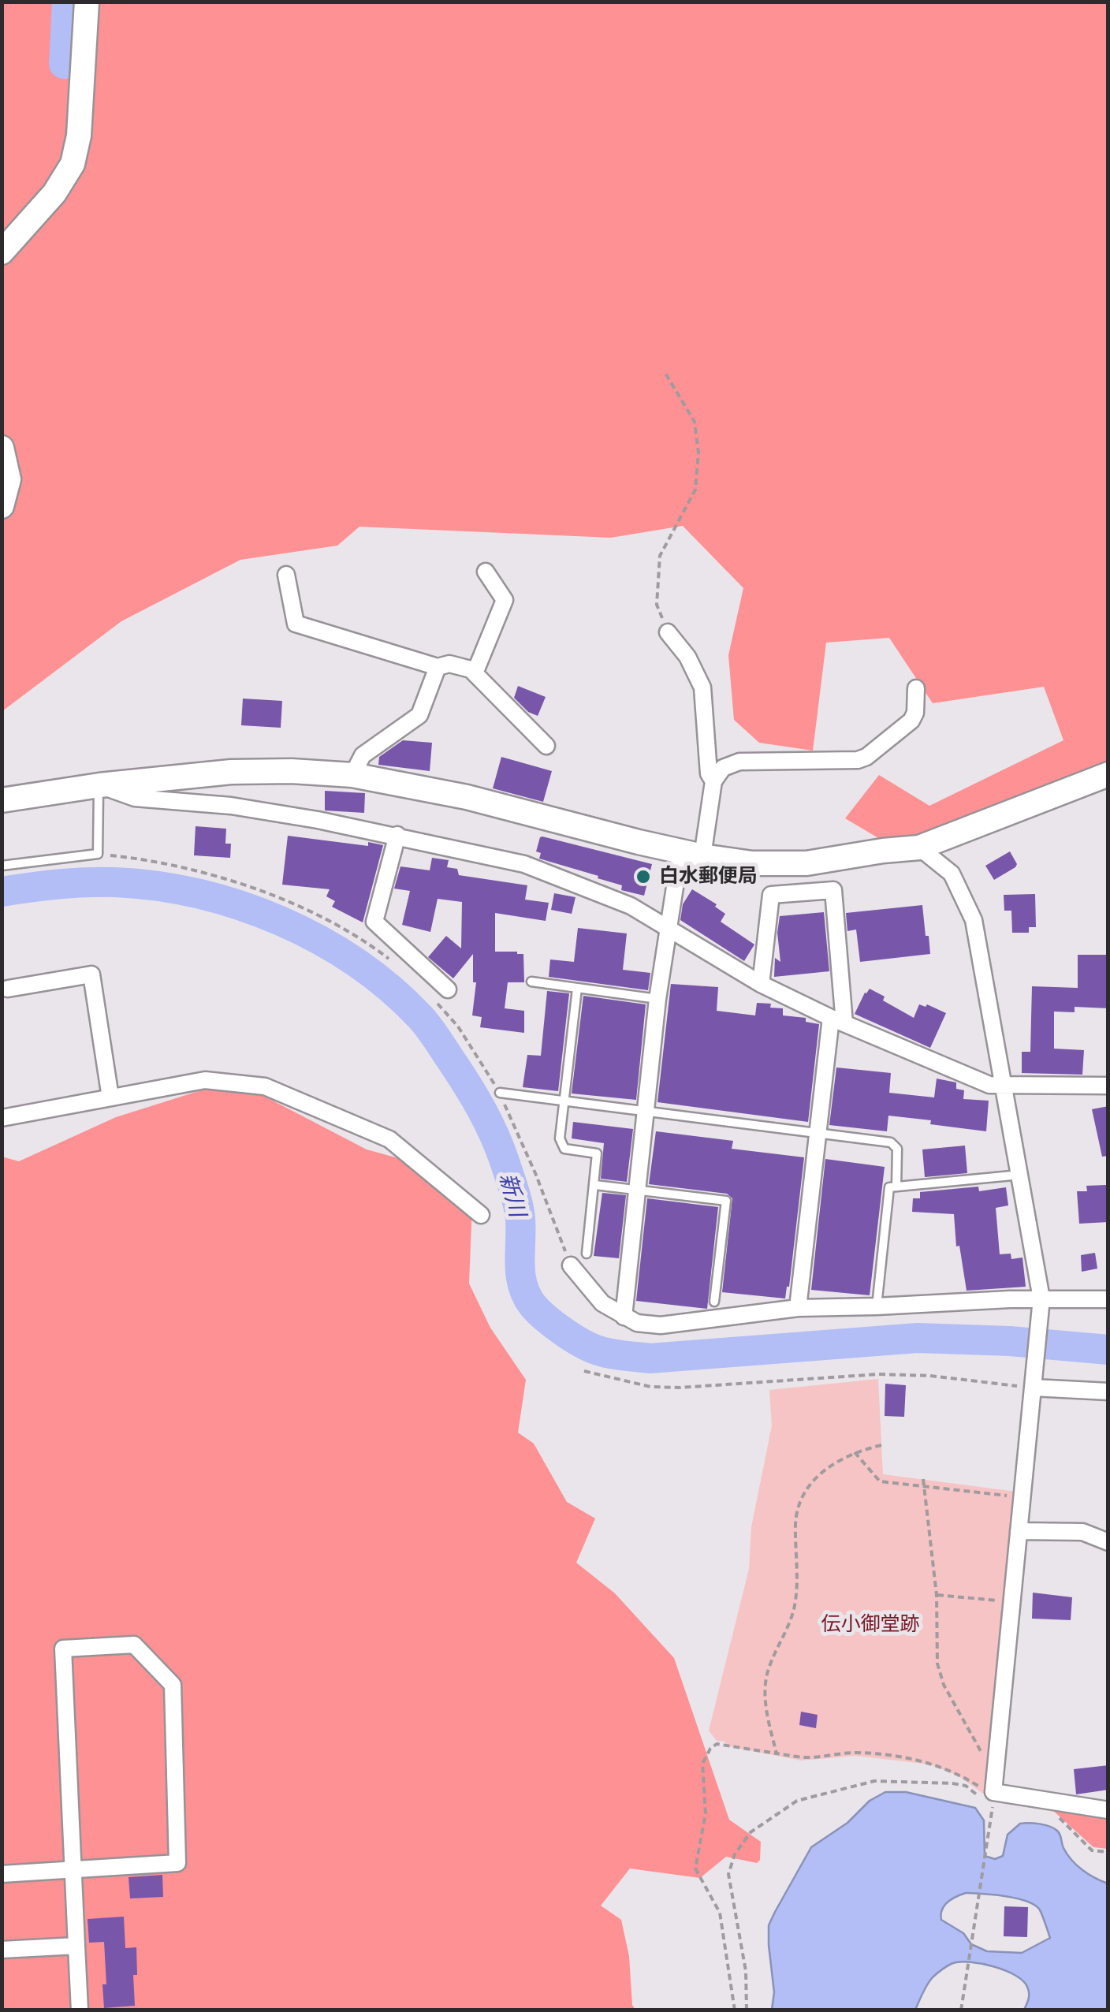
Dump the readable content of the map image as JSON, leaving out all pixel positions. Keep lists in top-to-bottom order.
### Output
{
  "water": ["新川"],
  "parks": ["伝小御堂跡"],
  "places": ["白水郵便局"]
}
